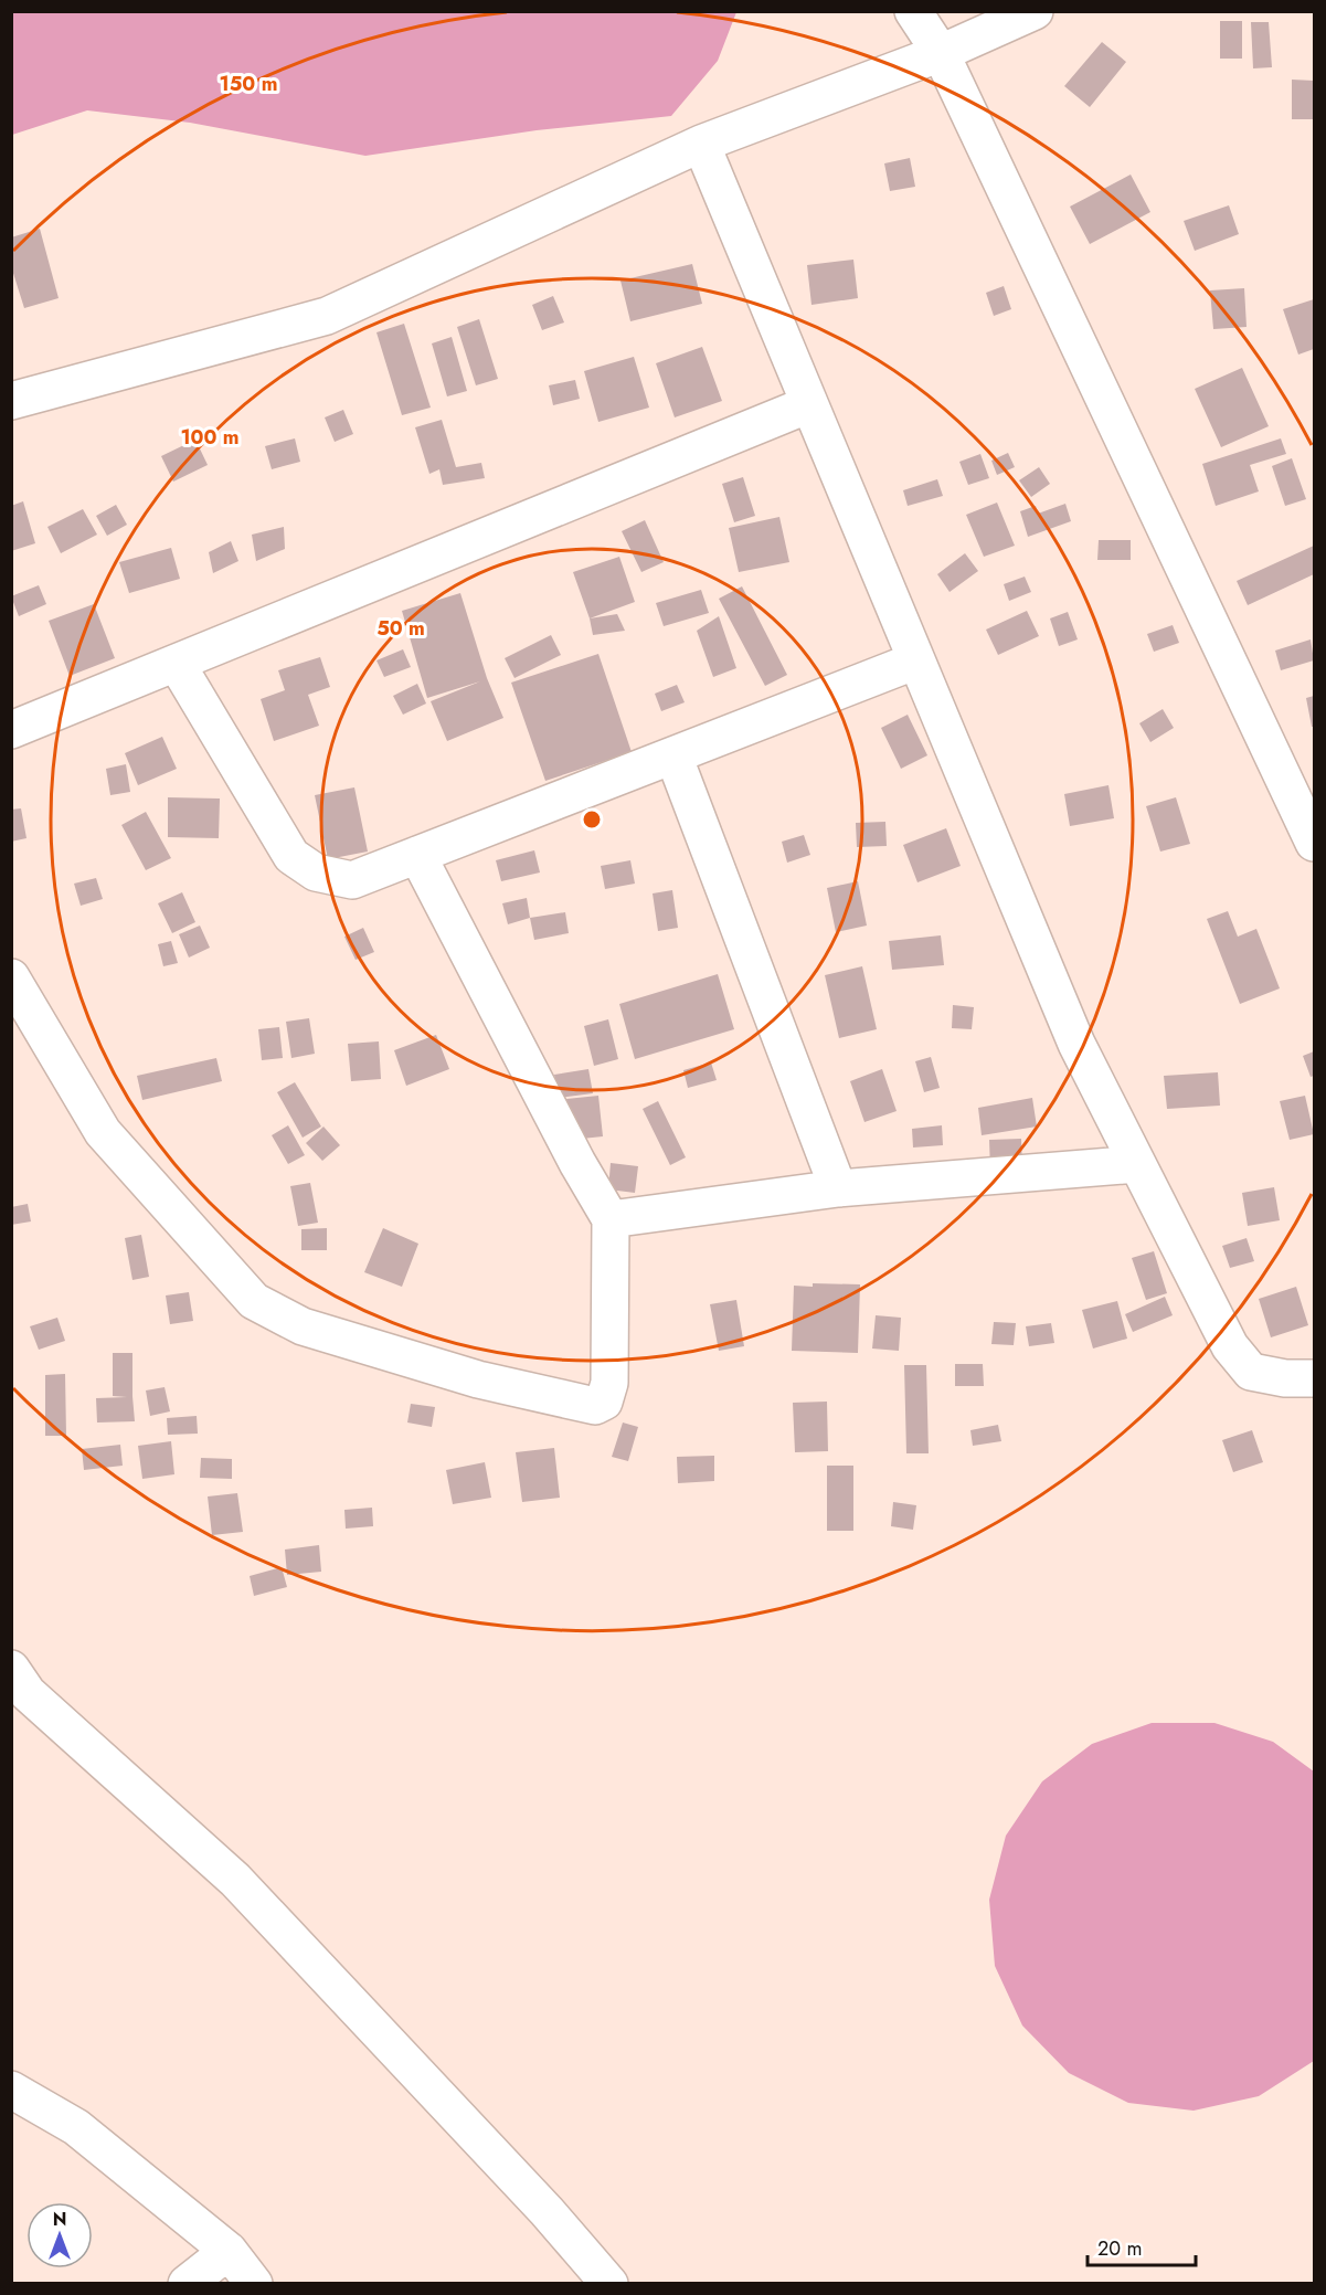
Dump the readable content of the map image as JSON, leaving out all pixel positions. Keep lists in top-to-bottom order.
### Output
{
  "scale_bar": "20 m",
  "north": "top",
  "rings": ["150 m", "100 m", "50 m"]
}
